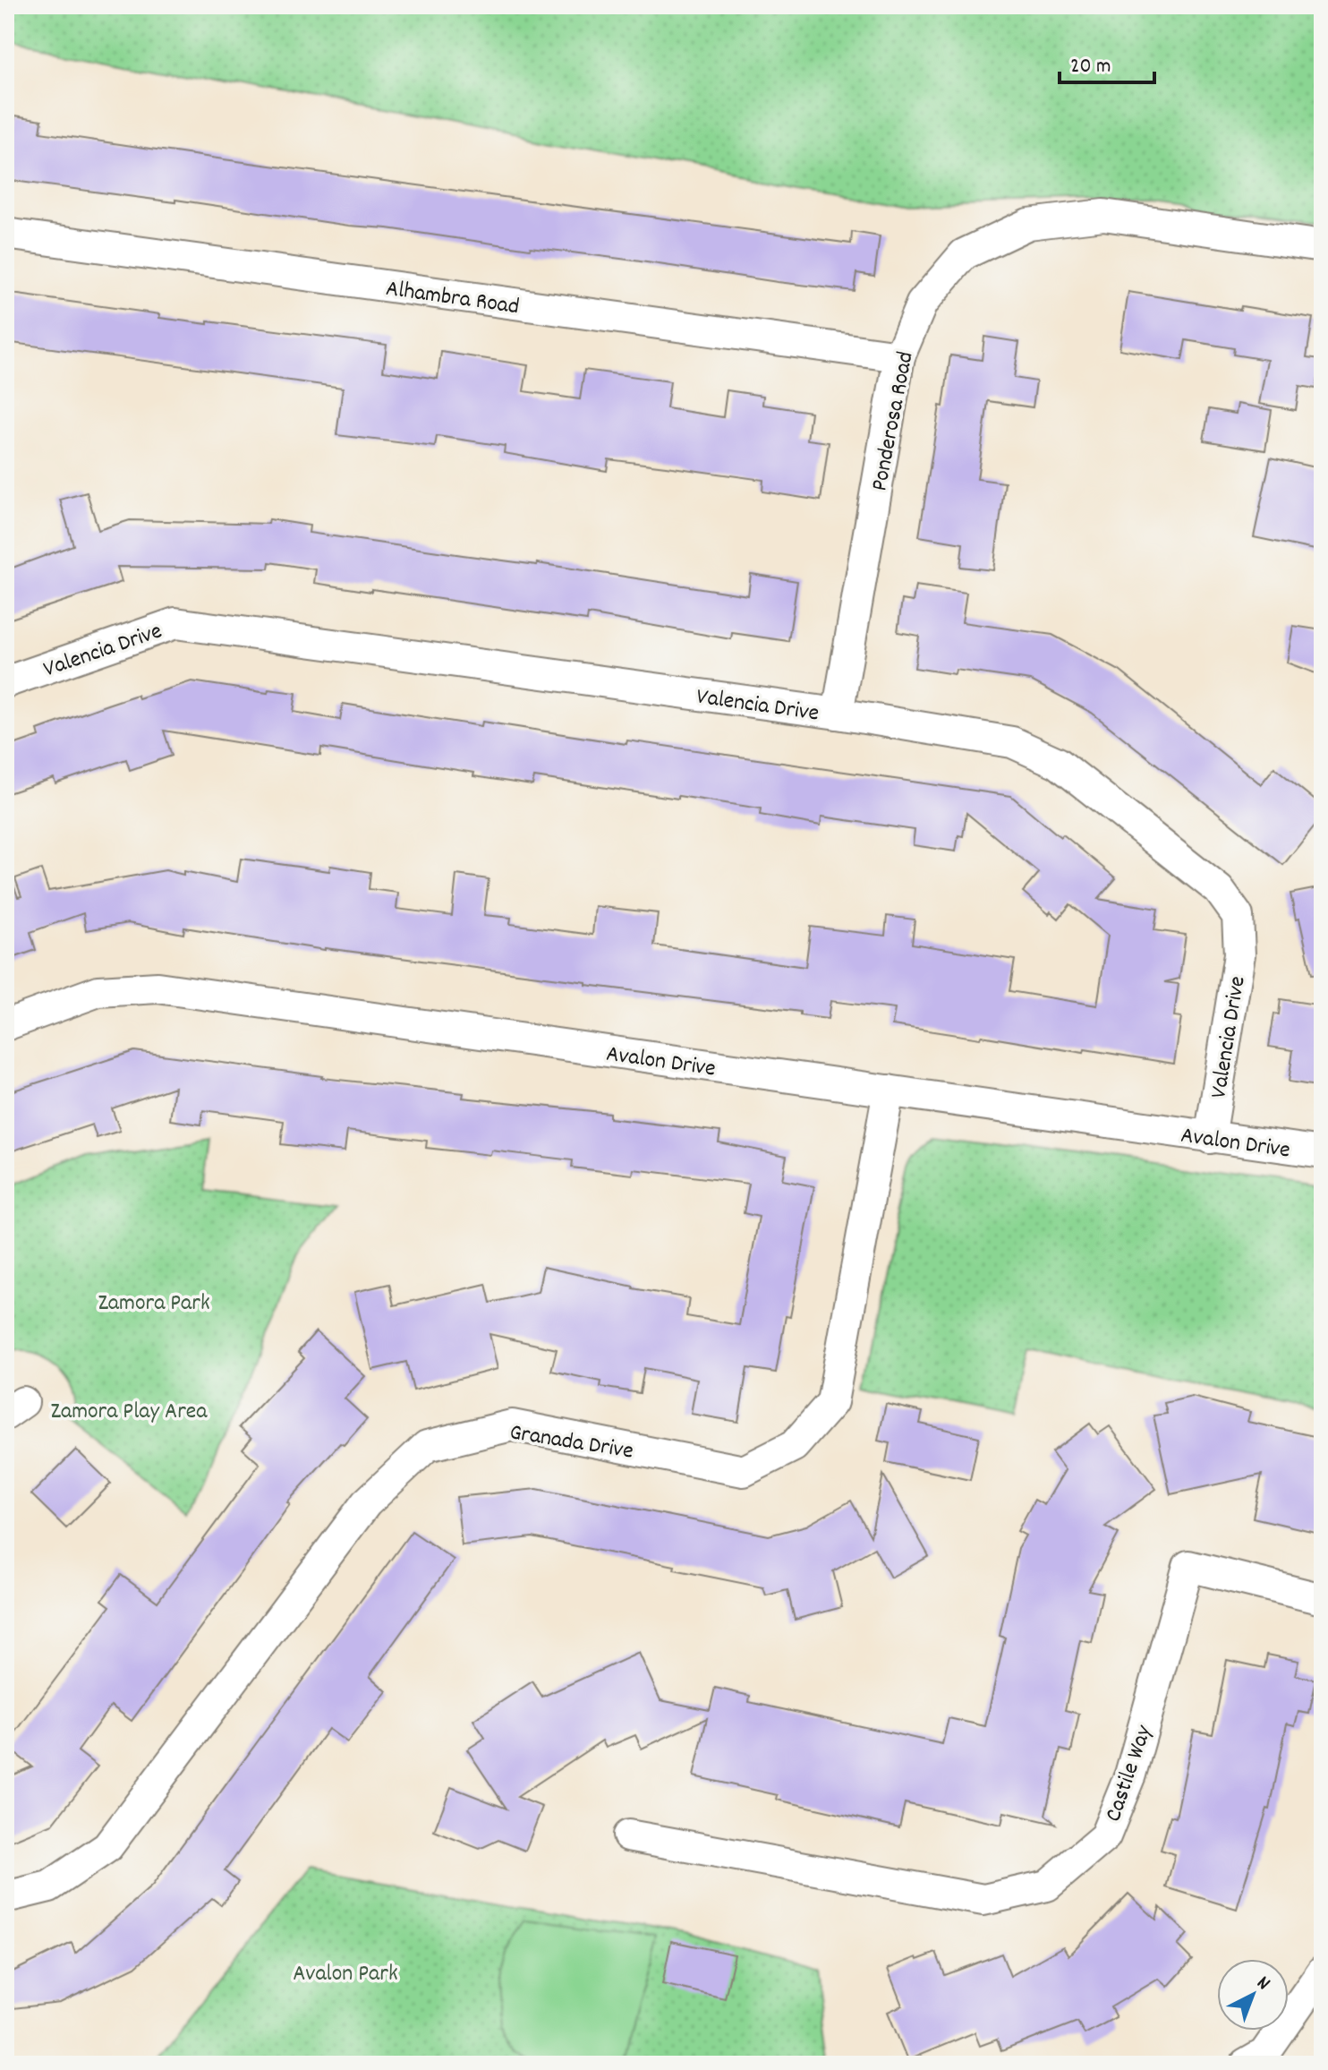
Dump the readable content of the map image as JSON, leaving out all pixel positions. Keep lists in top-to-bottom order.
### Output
{
  "streets": {
    "street": [
      "Alhambra Road",
      "Ponderosa Road",
      "Valencia Drive",
      "Avalon Drive",
      "Granada Drive",
      "Castile Way"
    ]
  },
  "crossings": [
    ["Alhambra Road", "Ponderosa Road"],
    ["Ponderosa Road", "Valencia Drive"],
    ["Valencia Drive", "Avalon Drive"],
    ["Avalon Drive", "Granada Drive"]
  ],
  "parks": ["Zamora Park", "Zamora Play Area", "Avalon Park"],
  "scale_bar": "20 m",
  "north": "top right"
}
